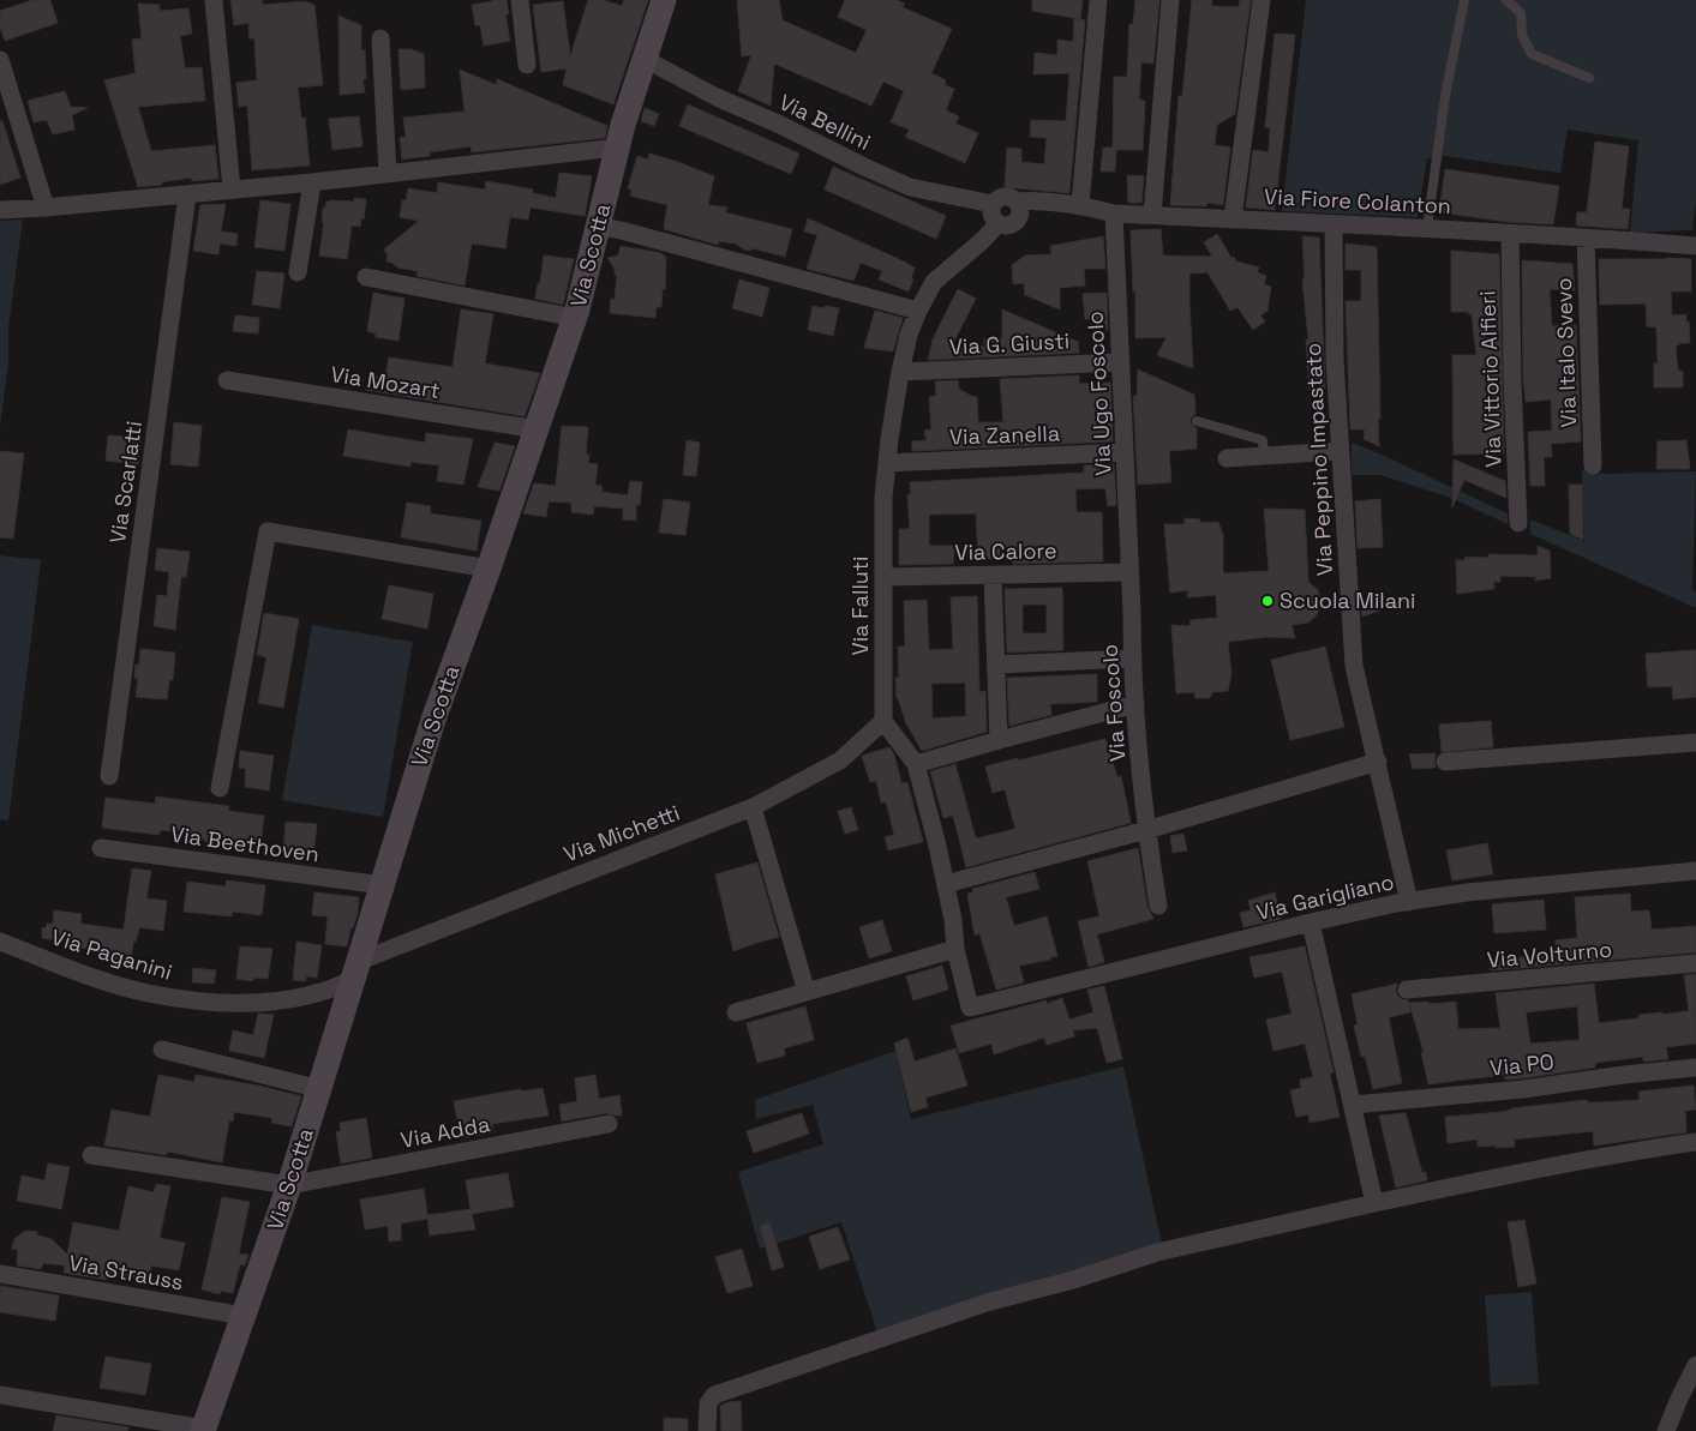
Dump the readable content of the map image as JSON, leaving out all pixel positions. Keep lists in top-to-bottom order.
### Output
{
  "streets": {
    "street": [
      "Via Bellini",
      "Via Fiore Colanton",
      "Via Scotta",
      "Via G. Giusti",
      "Via Italo Svevo",
      "Via Vittorio Alfieri",
      "Via Mozart",
      "Via Ugo Foscolo",
      "Via Zanella",
      "Via Peppino Impastato",
      "Via Scarlatti",
      "Via Calore",
      "Via Falluti",
      "Via Foscolo",
      "Via Michetti",
      "Via Beethoven",
      "Via Garigliano",
      "Via Paganini",
      "Via Volturno",
      "Via PO",
      "Via Adda",
      "Via Strauss"
    ]
  },
  "crossings": [
    ["Via Bellini", "Via Fiore Colanton"],
    ["Via Bellini", "Via Scotta"],
    ["Via Bellini", "Via Falluti"],
    ["Via Fiore Colanton", "Via Italo Svevo"],
    ["Via Fiore Colanton", "Via Vittorio Alfieri"],
    ["Via Fiore Colanton", "Via Ugo Foscolo"],
    ["Via Fiore Colanton", "Via Peppino Impastato"],
    ["Via Fiore Colanton", "Via Falluti"],
    ["Via Scotta", "Via Mozart"],
    ["Via Scotta", "Via Michetti"],
    ["Via Scotta", "Via Beethoven"],
    ["Via Scotta", "Via Paganini"],
    ["Via Scotta", "Via Adda"],
    ["Via Scotta", "Via Strauss"],
    ["Via G. Giusti", "Via Ugo Foscolo"],
    ["Via G. Giusti", "Via Falluti"],
    ["Via Ugo Foscolo", "Via Zanella"],
    ["Via Ugo Foscolo", "Via Calore"],
    ["Via Ugo Foscolo", "Via Foscolo"],
    ["Via Zanella", "Via Falluti"],
    ["Via Peppino Impastato", "Via Garigliano"],
    ["Via Calore", "Via Falluti"],
    ["Via Calore", "Via Foscolo"],
    ["Via Falluti", "Via Michetti"],
    ["Via Michetti", "Via Paganini"]
  ],
  "places": ["Scuola Milani"]
}
